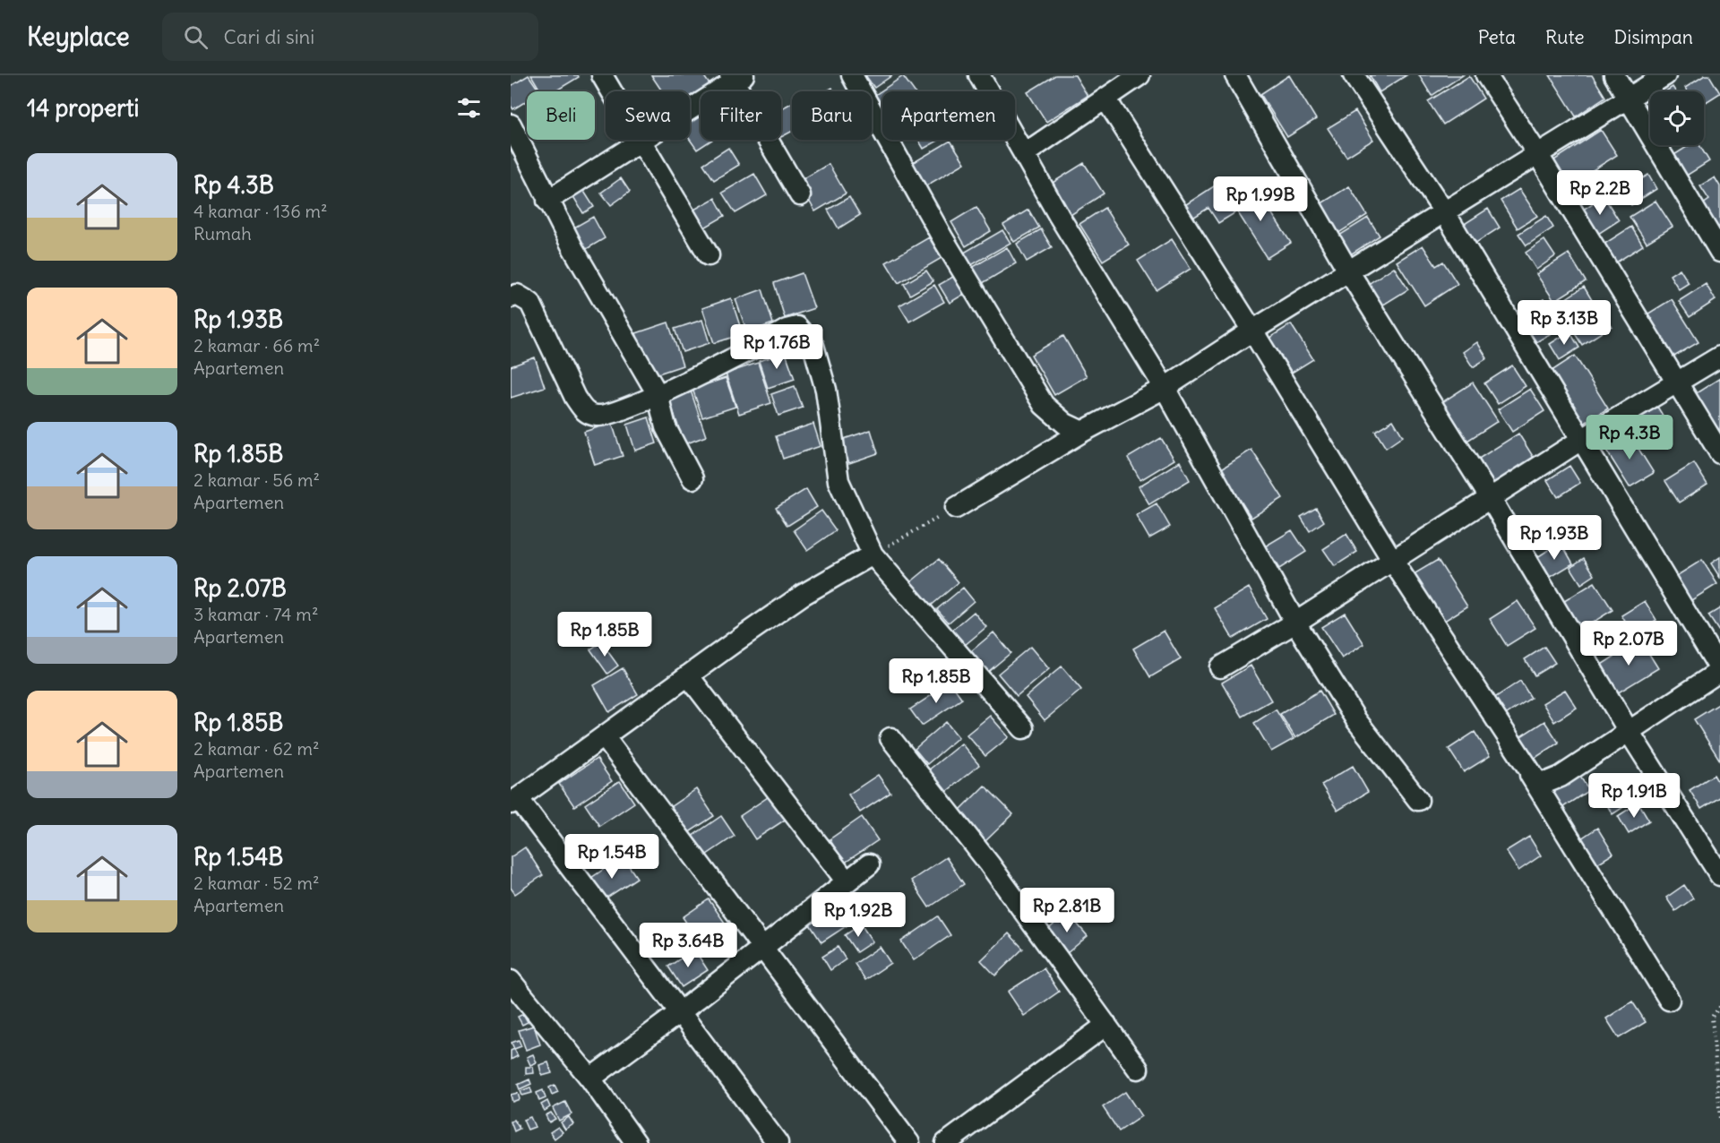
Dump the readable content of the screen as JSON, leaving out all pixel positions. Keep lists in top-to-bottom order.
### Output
{
  "page": {
    "header": "Keyplace",
    "search": "Cari di sini",
    "nav": ["Peta", "Rute", "Disimpan"],
    "heading": "14 properti",
    "chip": [
      "Beli",
      "Sewa",
      "Filter",
      "Baru",
      "Apartemen"
    ],
    "list": [
      {
        "name": "Rp 4.3B",
        "note": "4 kamar · 136 m² · Rumah"
      },
      {
        "name": "Rp 1.93B",
        "note": "2 kamar · 66 m² · Apartemen"
      },
      {
        "name": "Rp 1.85B",
        "note": "2 kamar · 56 m² · Apartemen"
      },
      {
        "name": "Rp 2.07B",
        "note": "3 kamar · 74 m² · Apartemen"
      },
      {
        "name": "Rp 1.85B",
        "note": "2 kamar · 62 m² · Apartemen"
      },
      {
        "name": "Rp 1.54B",
        "note": "2 kamar · 52 m² · Apartemen"
      }
    ],
    "price": [
      "Rp 2.2B",
      "Rp 1.99B",
      "Rp 3.13B",
      "Rp 1.76B",
      "Rp 4.3B",
      "Rp 1.93B",
      "Rp 1.85B",
      "Rp 2.07B",
      "Rp 1.85B",
      "Rp 1.91B",
      "Rp 1.54B",
      "Rp 2.81B",
      "Rp 1.92B",
      "Rp 3.64B"
    ]
  }
}
